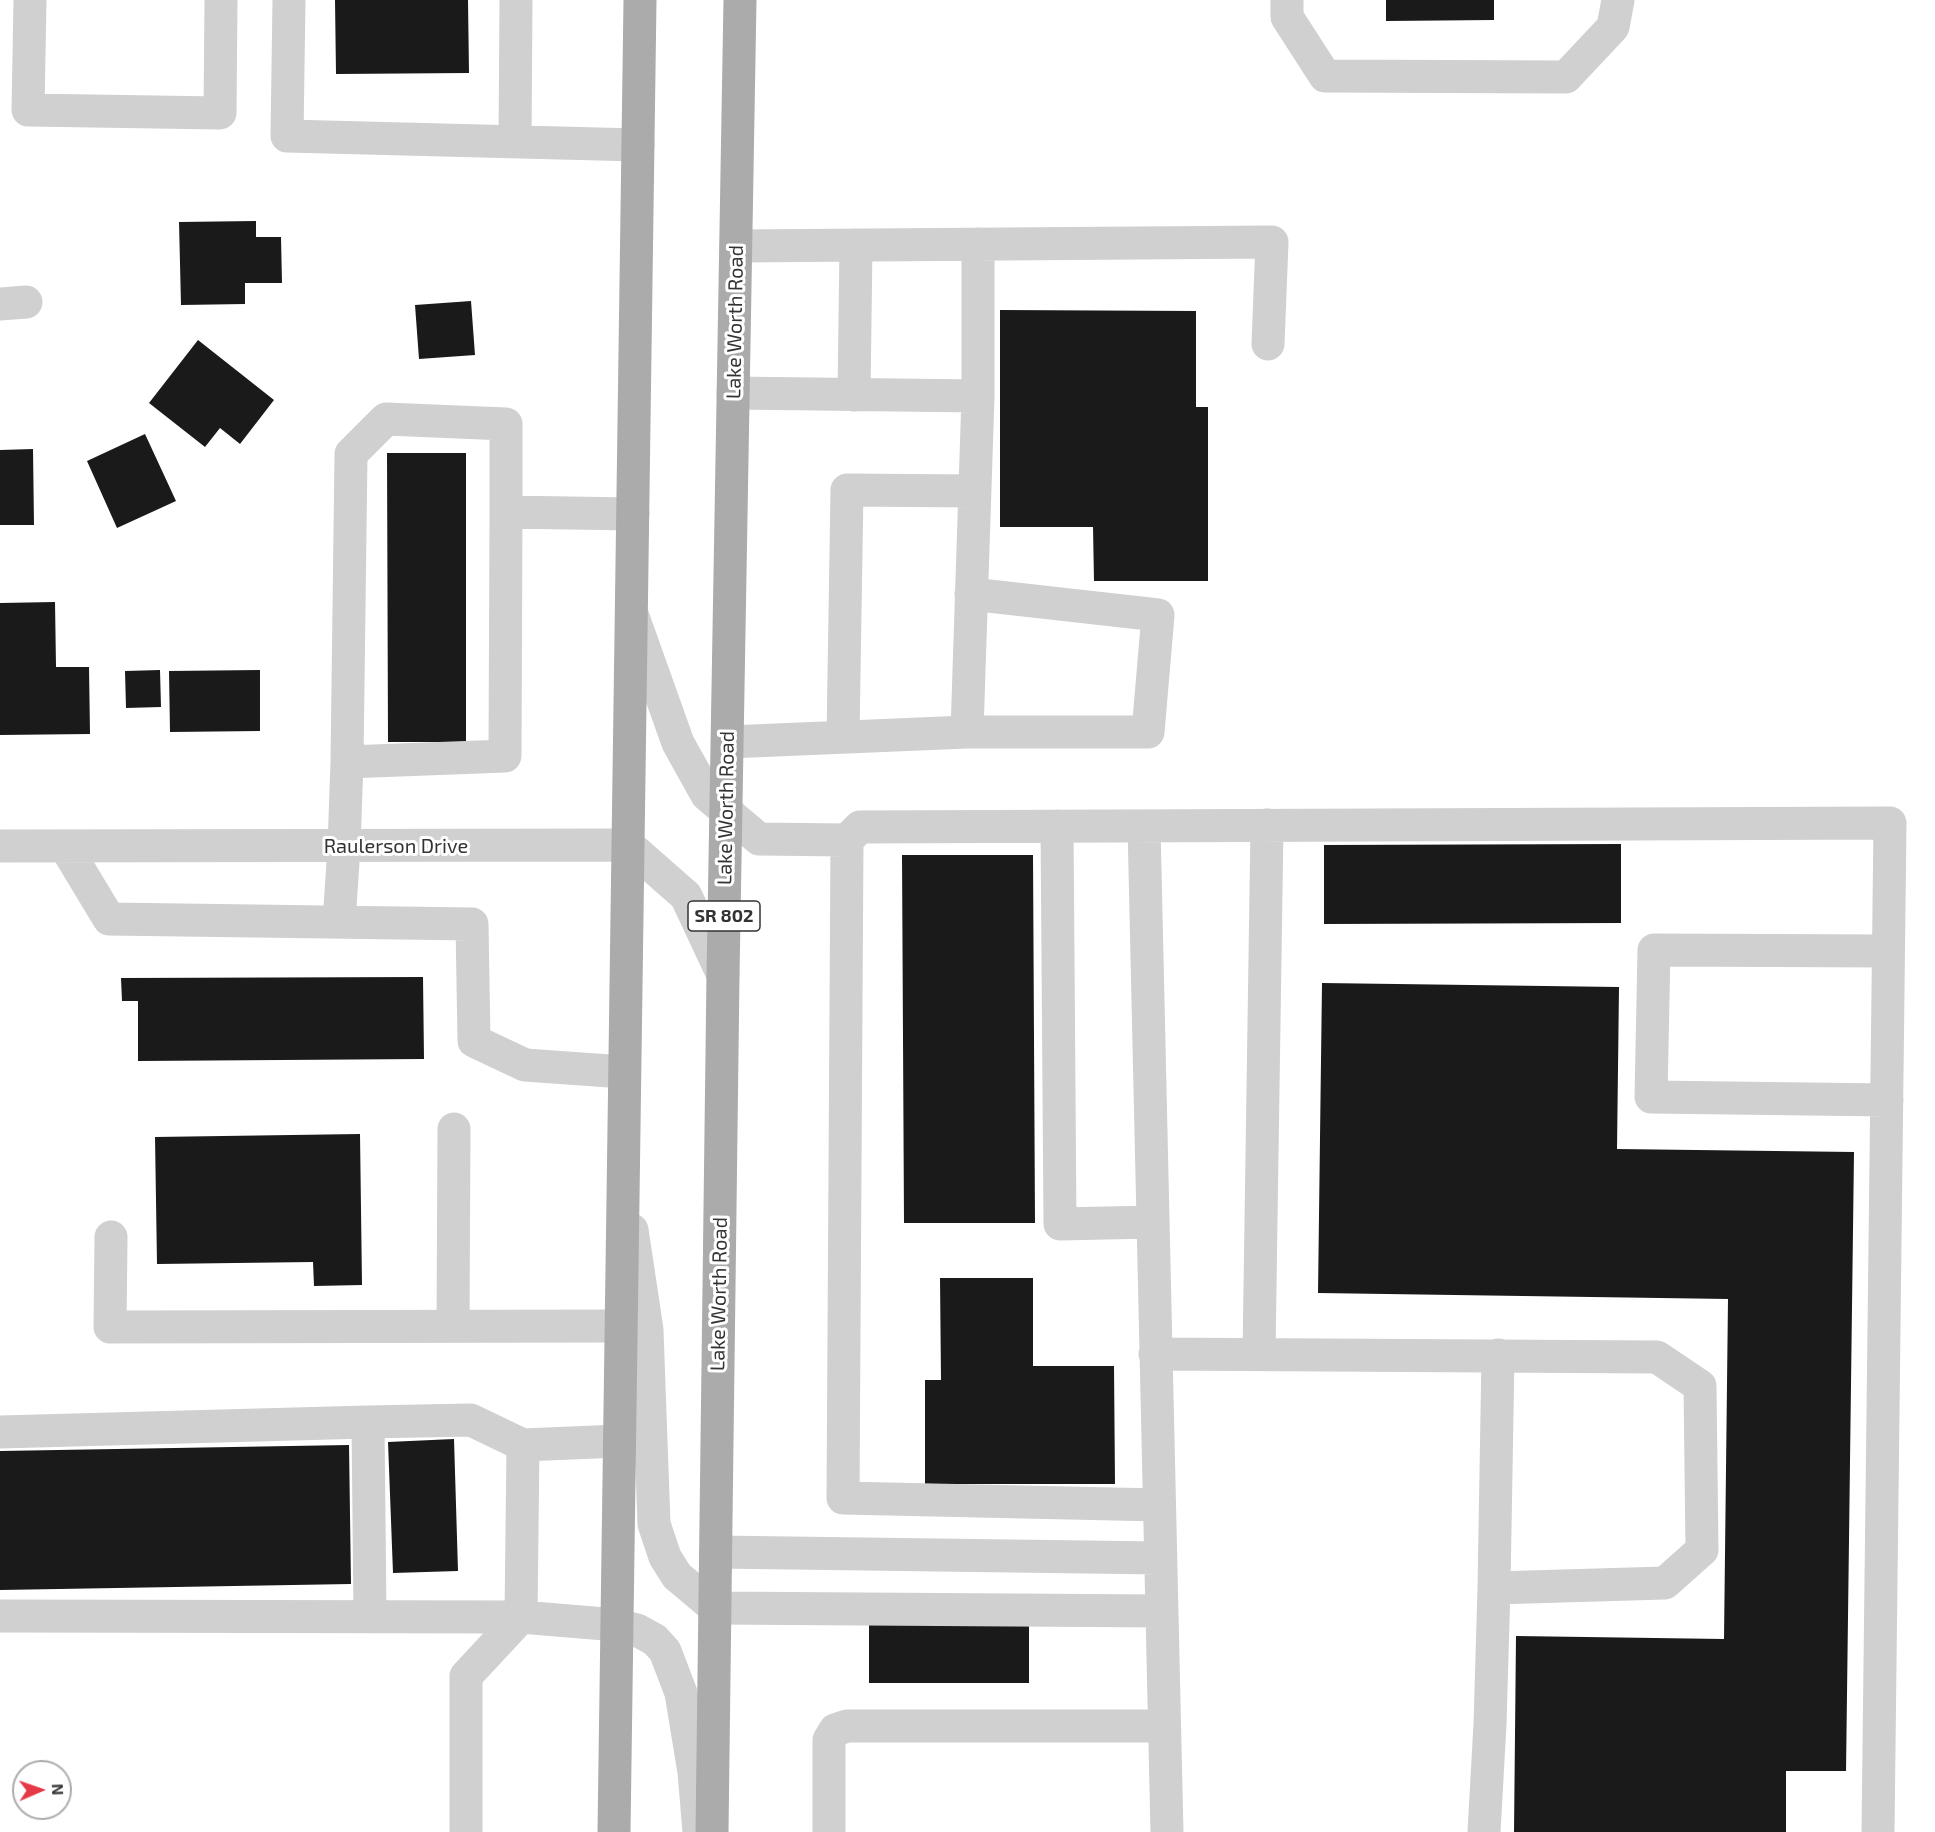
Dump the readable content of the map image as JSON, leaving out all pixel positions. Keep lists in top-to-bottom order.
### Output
{
  "streets": {
    "main road": ["Lake Worth Road", "SR 802"],
    "street": ["Raulerson Drive"]
  },
  "north": "right"
}
